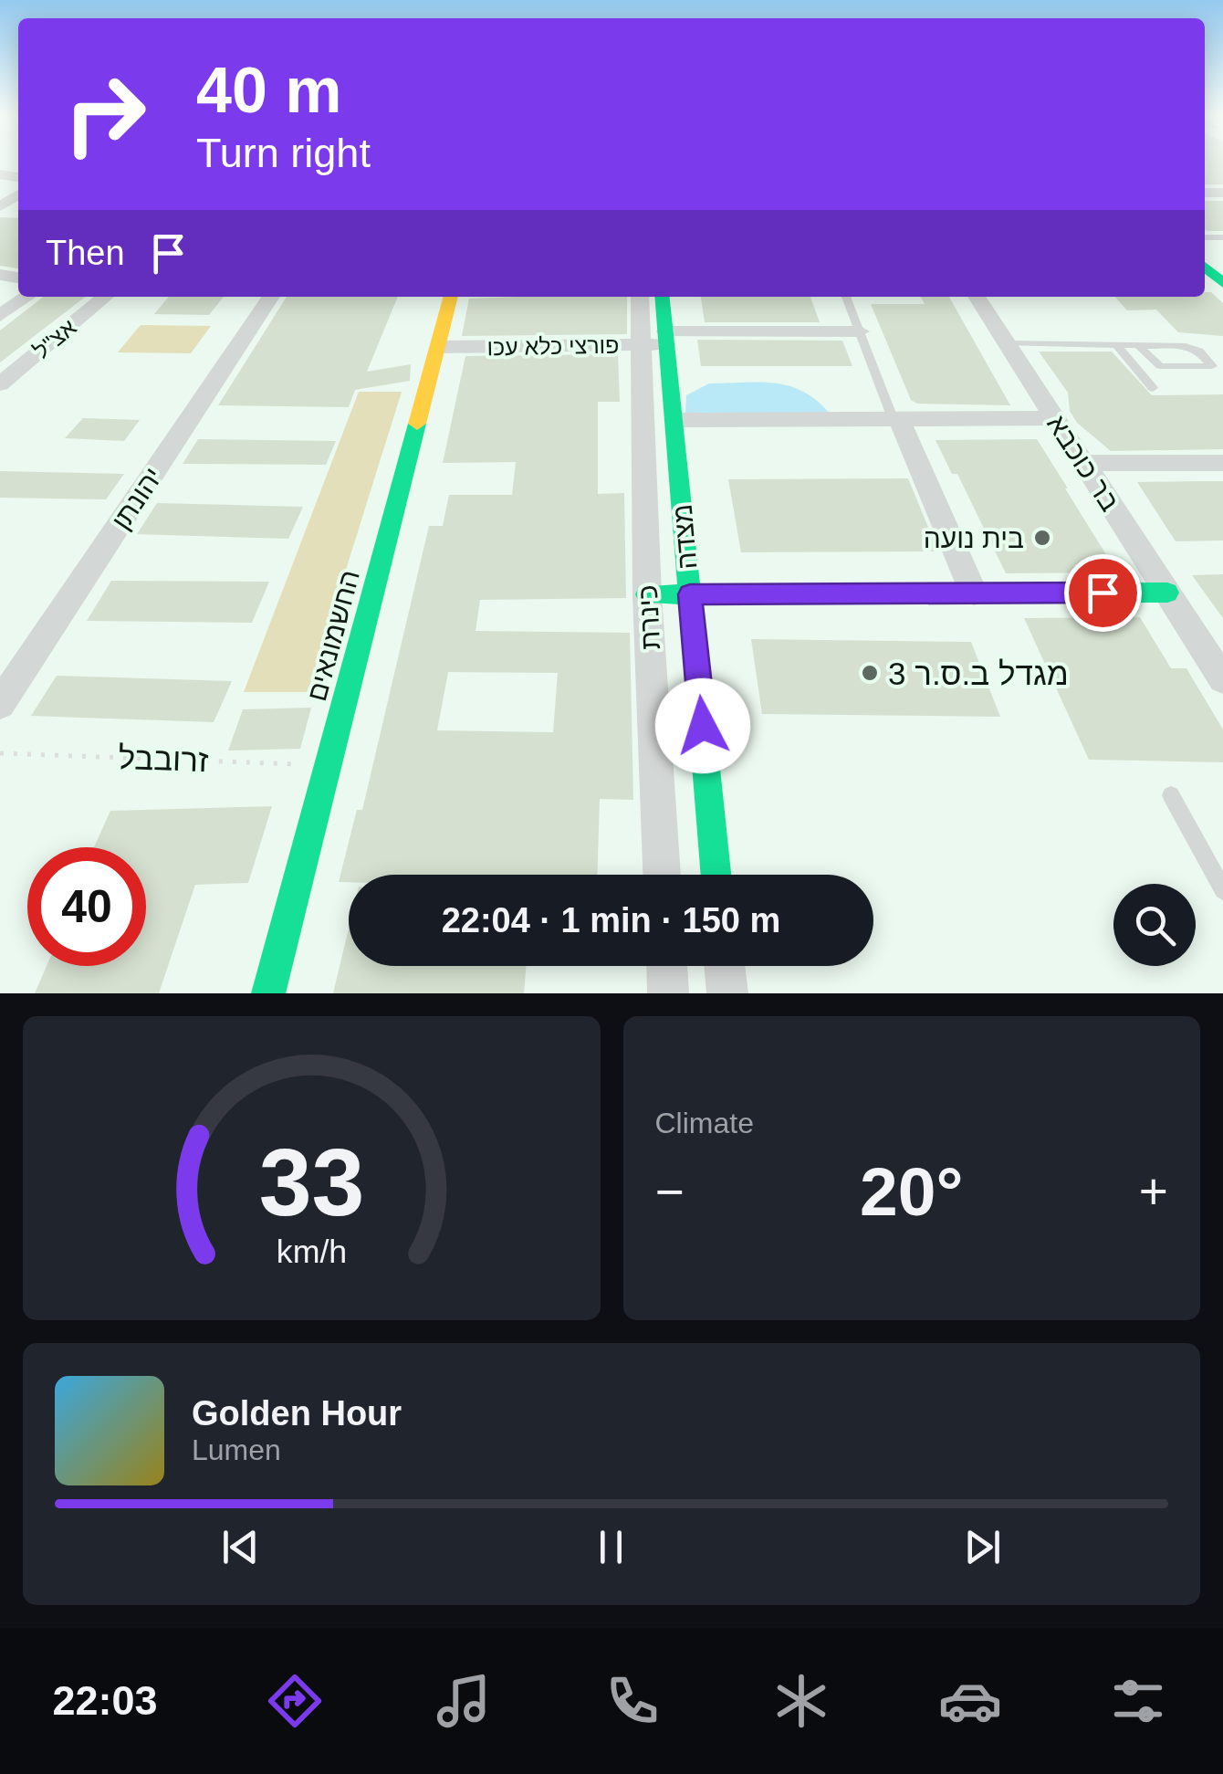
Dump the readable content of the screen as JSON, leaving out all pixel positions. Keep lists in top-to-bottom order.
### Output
{
  "streets": {
    "street": [
      "אצ\"ל",
      "פורצי כלא עכו",
      "בר כוכבא",
      "יהונתן",
      "מצדה",
      "כינרת",
      "החשמונאים"
    ],
    "path": ["זרובבל"]
  },
  "crossings": [
    ["פורצי כלא עכו", "מצדה"],
    ["פורצי כלא עכו", "כינרת"],
    ["פורצי כלא עכו", "החשמונאים"],
    ["מצדה", "כינרת"],
    ["החשמונאים", "זרובבל"]
  ],
  "places": ["בית נועה", "מגדל ב.ס.ר 3"],
  "page": {
    "turn": ["40 m", "Turn right"],
    "then": "Then",
    "limit": "40",
    "trip": "22:04 · 1 min · 150 m",
    "tile": "Climate",
    "heat": ["−", "20°", "+"],
    "song": ["Golden Hour", "Lumen"],
    "tabs": "22:03",
    "gauge": ["33", "km/h"]
  }
}
